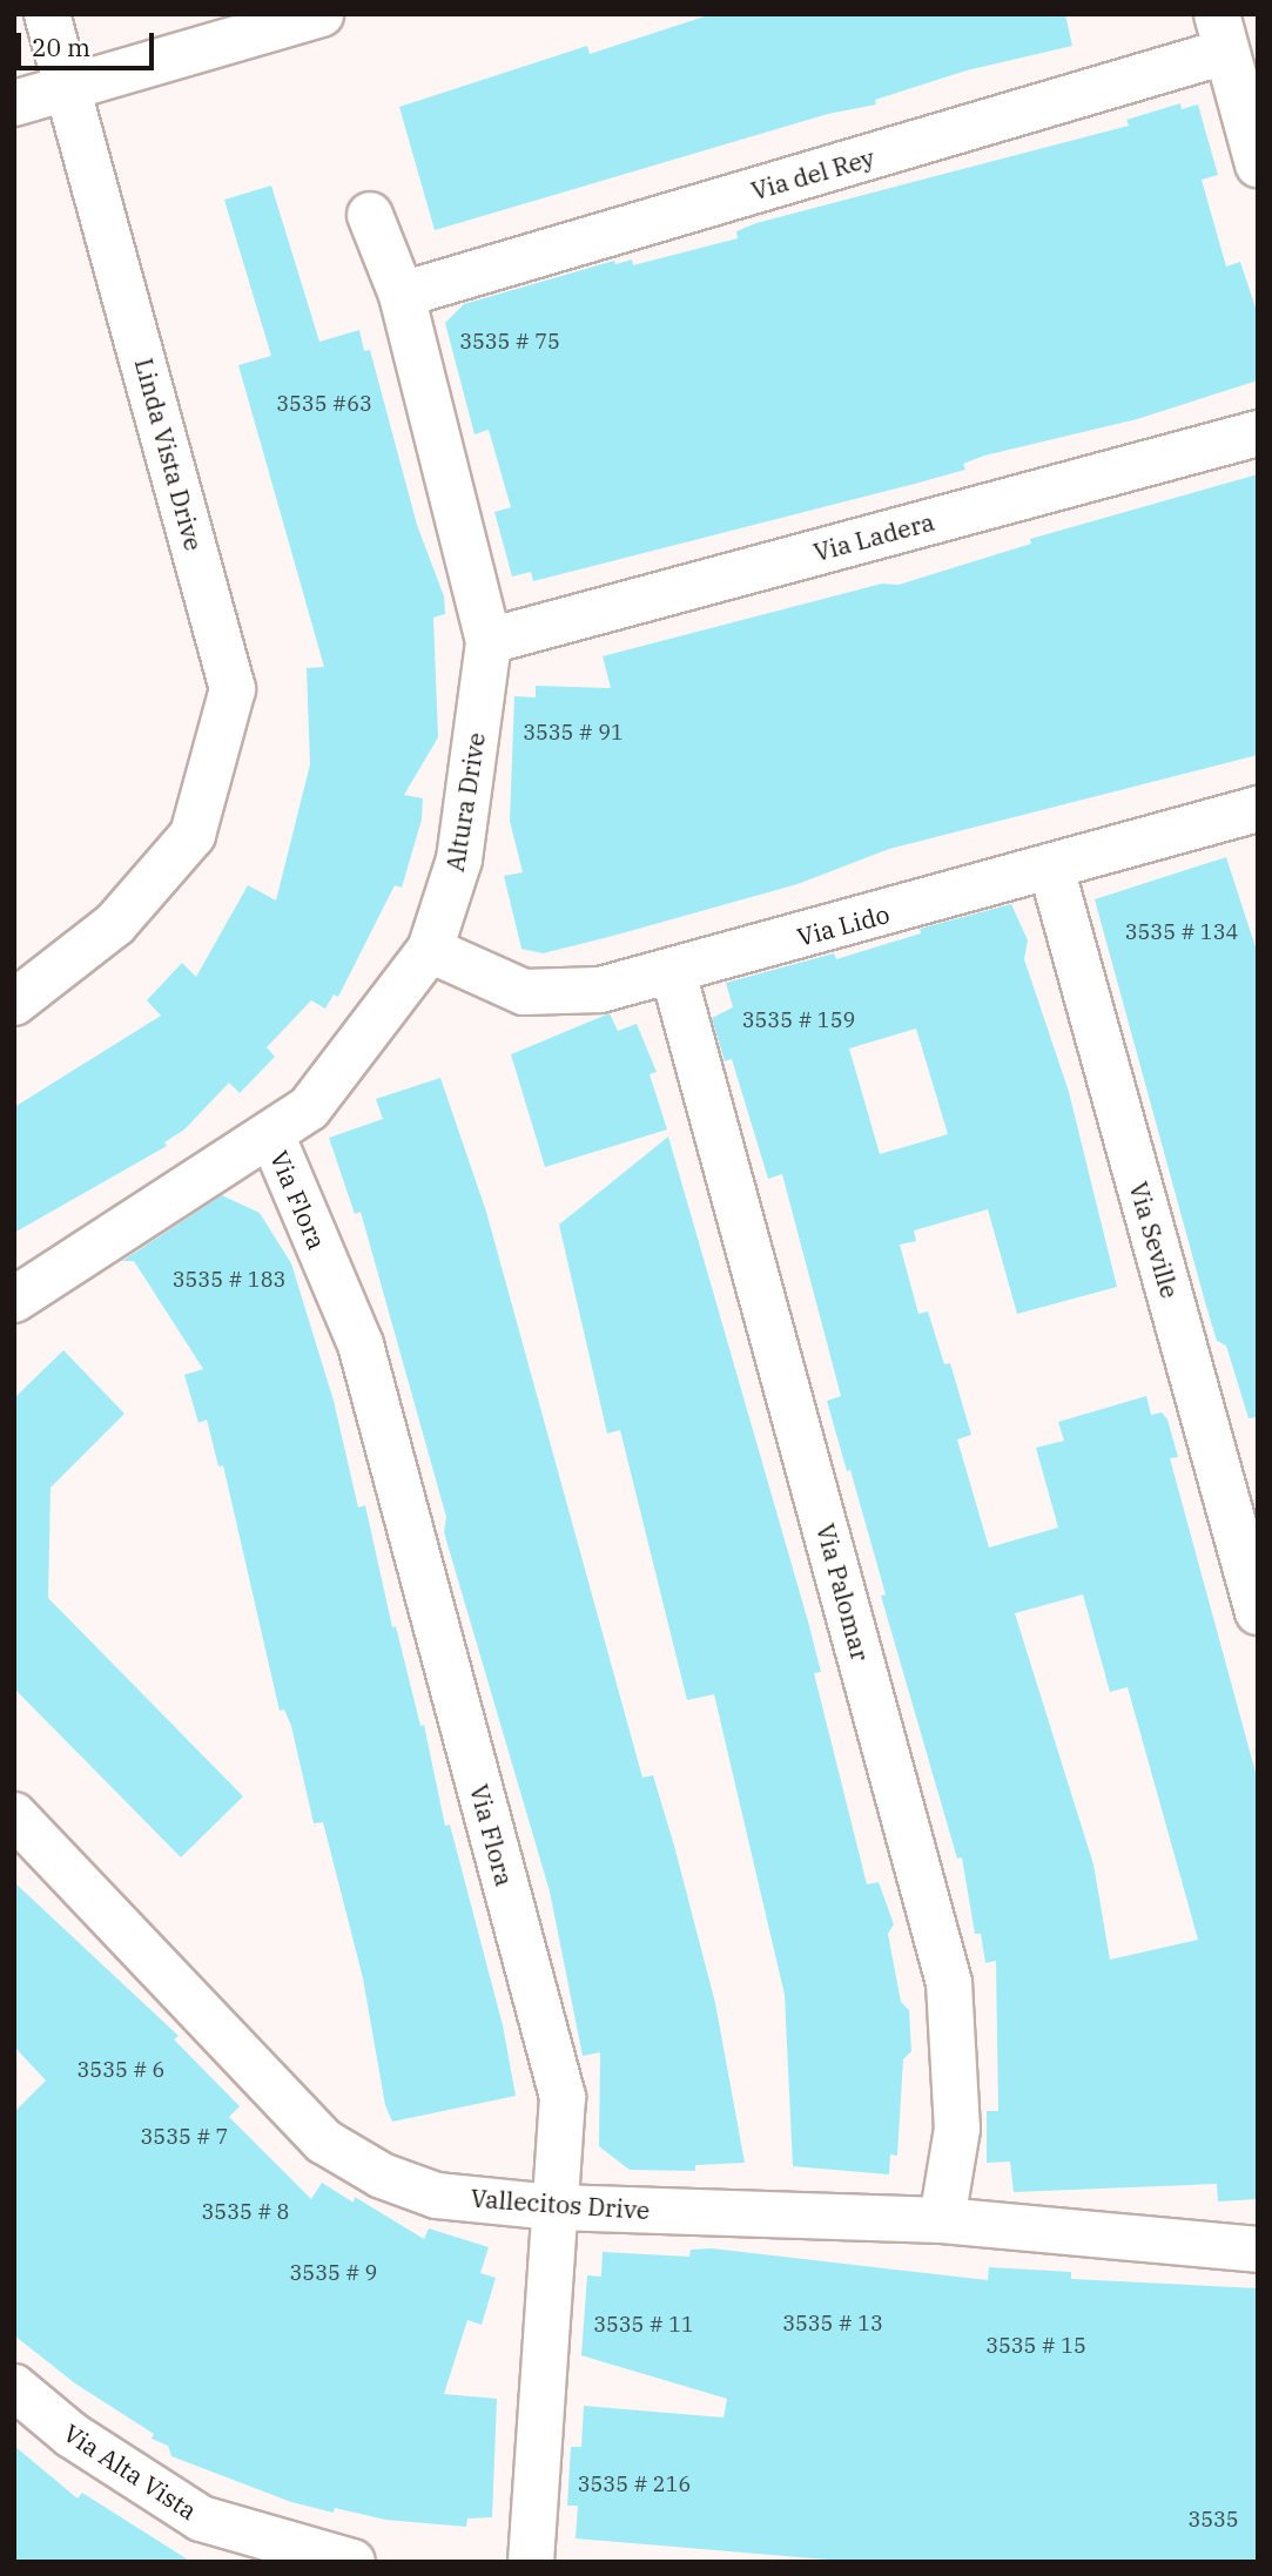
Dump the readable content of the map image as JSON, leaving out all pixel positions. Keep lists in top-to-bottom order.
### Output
{
  "streets": {
    "street": [
      "Via del Rey",
      "Linda Vista Drive",
      "Via Ladera",
      "Altura Drive",
      "Via Lido",
      "Via Flora",
      "Via Seville",
      "Via Palomar",
      "Vallecitos Drive",
      "Via Alta Vista"
    ]
  },
  "crossings": [
    ["Via del Rey", "Altura Drive"],
    ["Via Ladera", "Altura Drive"],
    ["Altura Drive", "Via Lido"],
    ["Altura Drive", "Via Flora"],
    ["Via Lido", "Via Seville"],
    ["Via Lido", "Via Palomar"],
    ["Via Flora", "Vallecitos Drive"],
    ["Via Palomar", "Vallecitos Drive"]
  ],
  "house_numbers": [
    "3535 # 75",
    "3535 #63",
    "3535 # 91",
    "3535 # 134",
    "3535 # 159",
    "3535 # 183",
    "3535 # 6",
    "3535 # 7",
    "3535 # 8",
    "3535 # 9",
    "3535 # 13",
    "3535 # 11",
    "3535 # 15",
    "3535 # 216",
    "3535"
  ],
  "scale_bar": "20 m"
}
